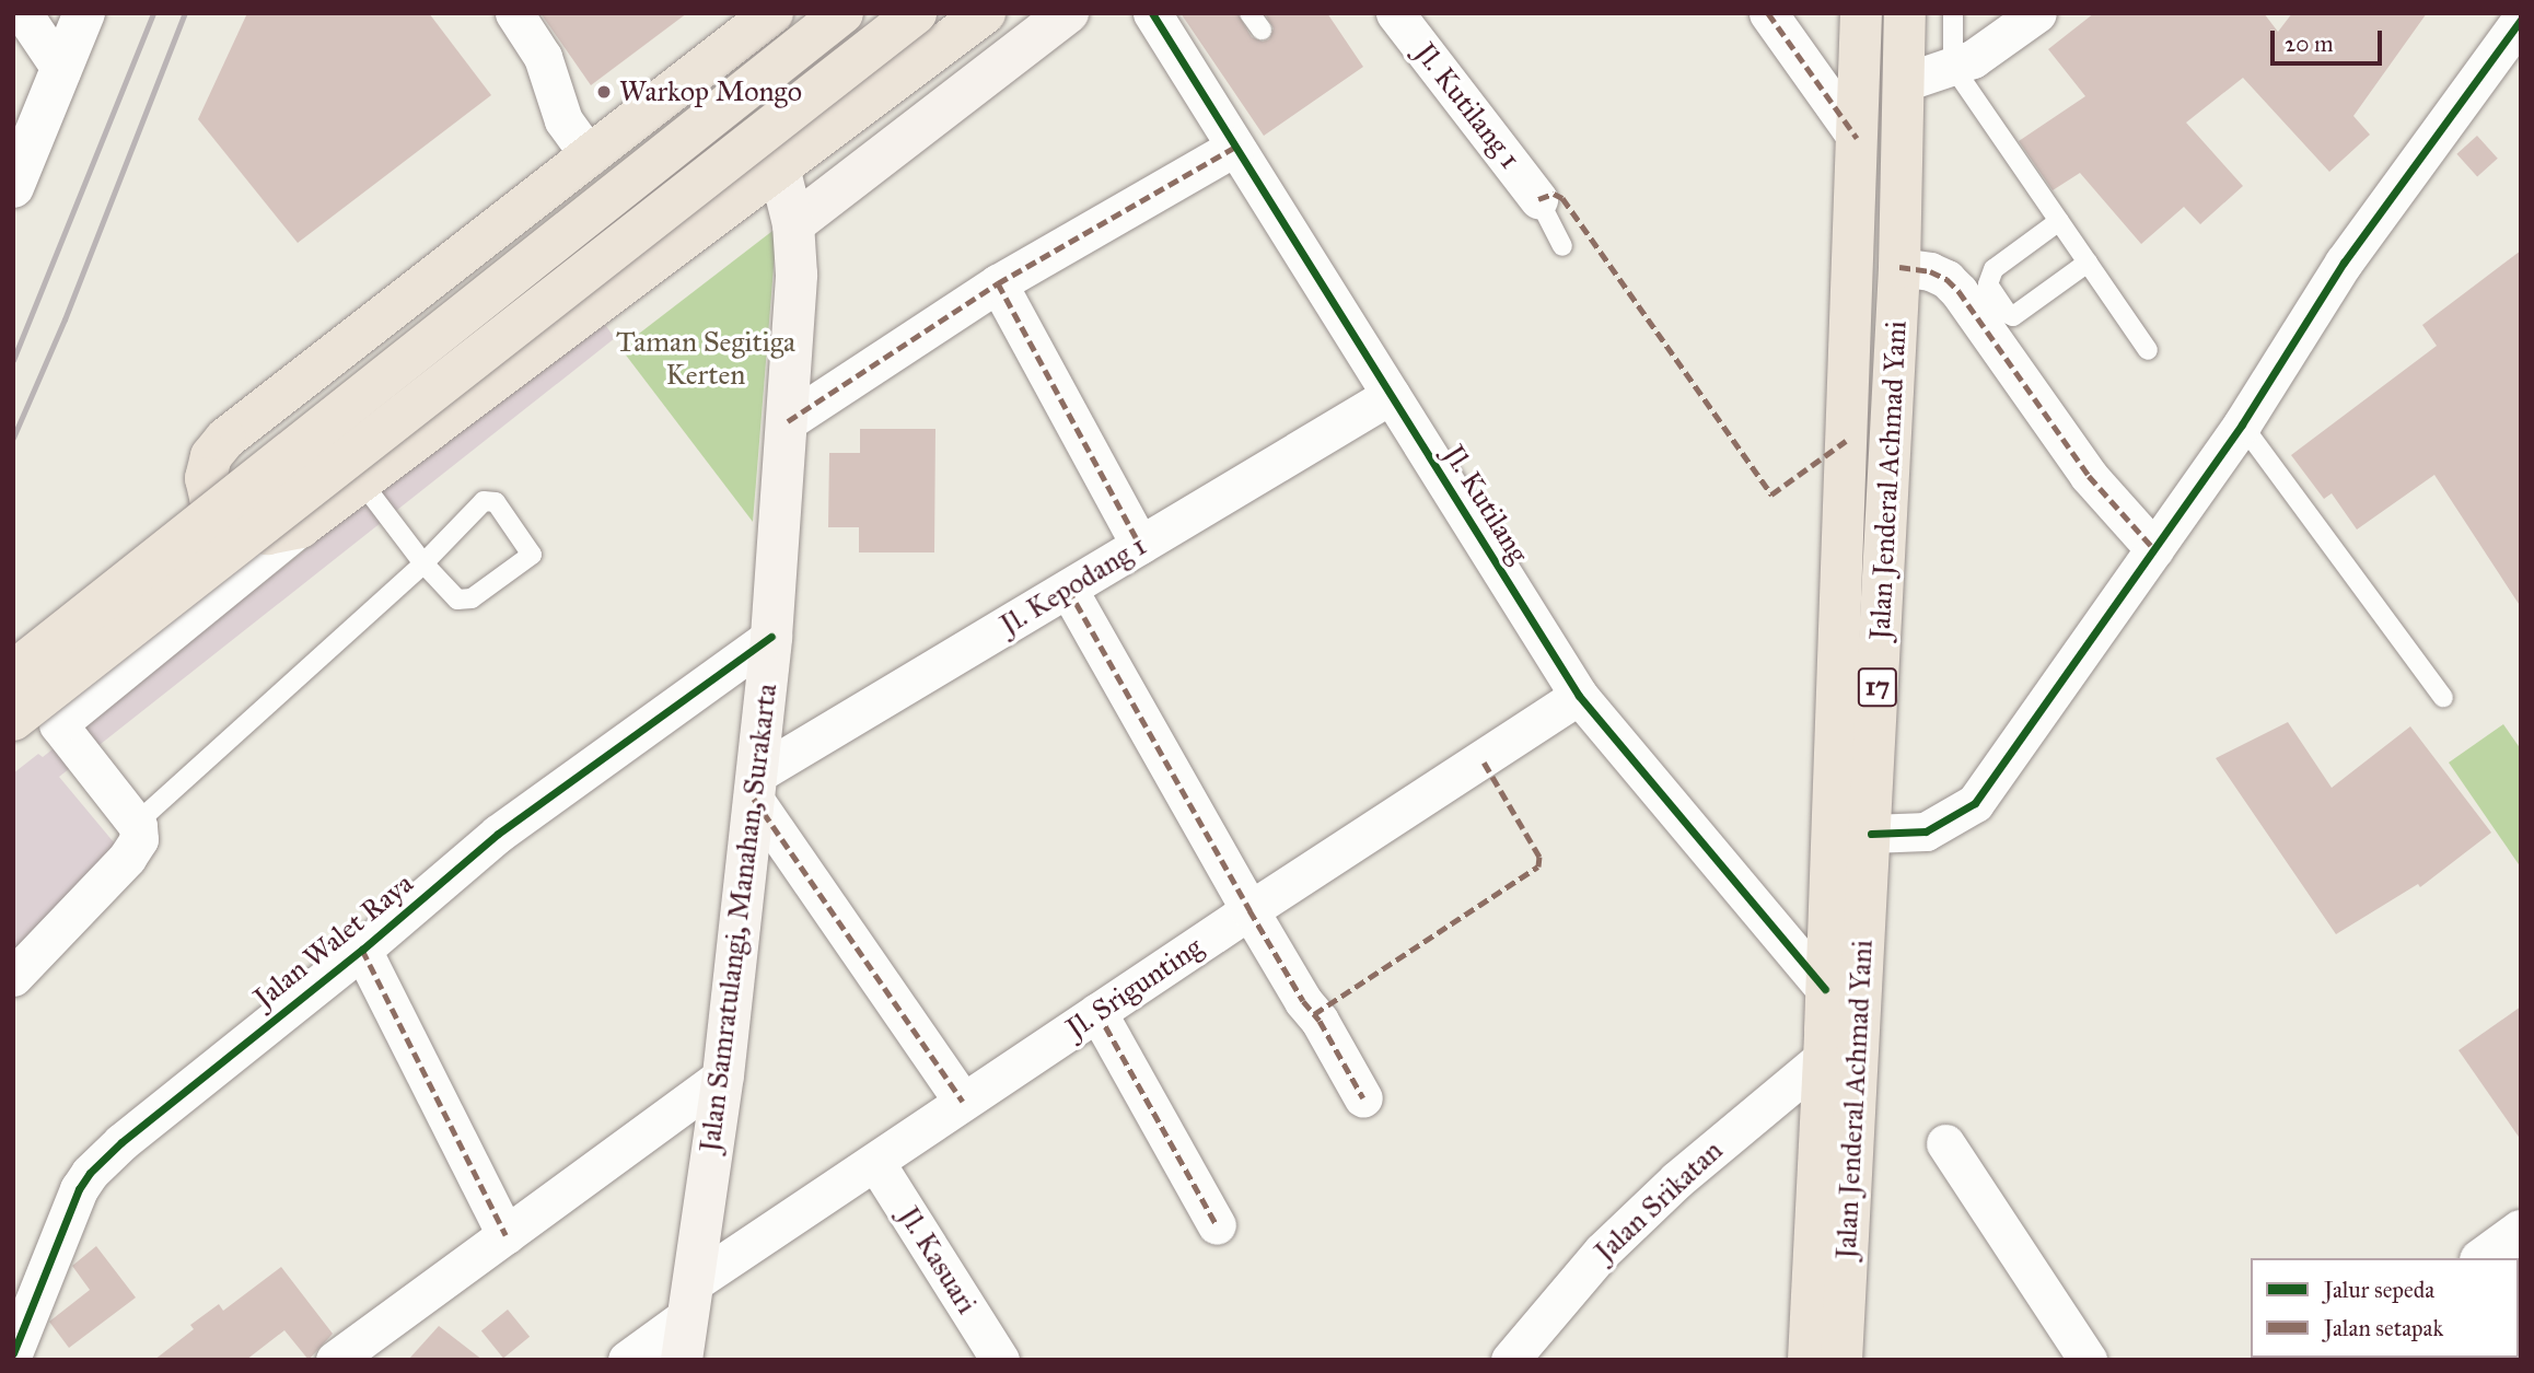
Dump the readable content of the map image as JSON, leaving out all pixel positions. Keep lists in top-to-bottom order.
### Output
{
  "streets": {
    "main road": ["Jalan Jenderal Achmad Yani", "17", "Jalan Samratulangi, Manahan, Surakarta"],
    "street": [
      "Jl. Kutilang 1",
      "Jl. Kutilang",
      "Jl. Kepodang 1",
      "Jalan Walet Raya",
      "Jl. Srigunting",
      "Jalan Srikatan",
      "Jl. Kasuari"
    ]
  },
  "crossings": [
    ["Jalan Jenderal Achmad Yani", "Jl. Kutilang"],
    ["Jalan Jenderal Achmad Yani", "Jalan Srikatan"],
    ["Jl. Kutilang", "Jl. Kepodang 1"],
    ["Jl. Kutilang", "Jl. Srigunting"],
    ["Jl. Kepodang 1", "Jalan Samratulangi, Manahan, Surakarta"],
    ["Jalan Samratulangi, Manahan, Surakarta", "Jalan Walet Raya"],
    ["Jalan Samratulangi, Manahan, Surakarta", "Jl. Srigunting"],
    ["Jl. Srigunting", "Jl. Kasuari"]
  ],
  "parks": ["Taman Segitiga Kerten"],
  "places": ["Warkop Mongo"],
  "legend": ["Jalur sepeda", "Jalan setapak"],
  "scale_bar": "20 m"
}
